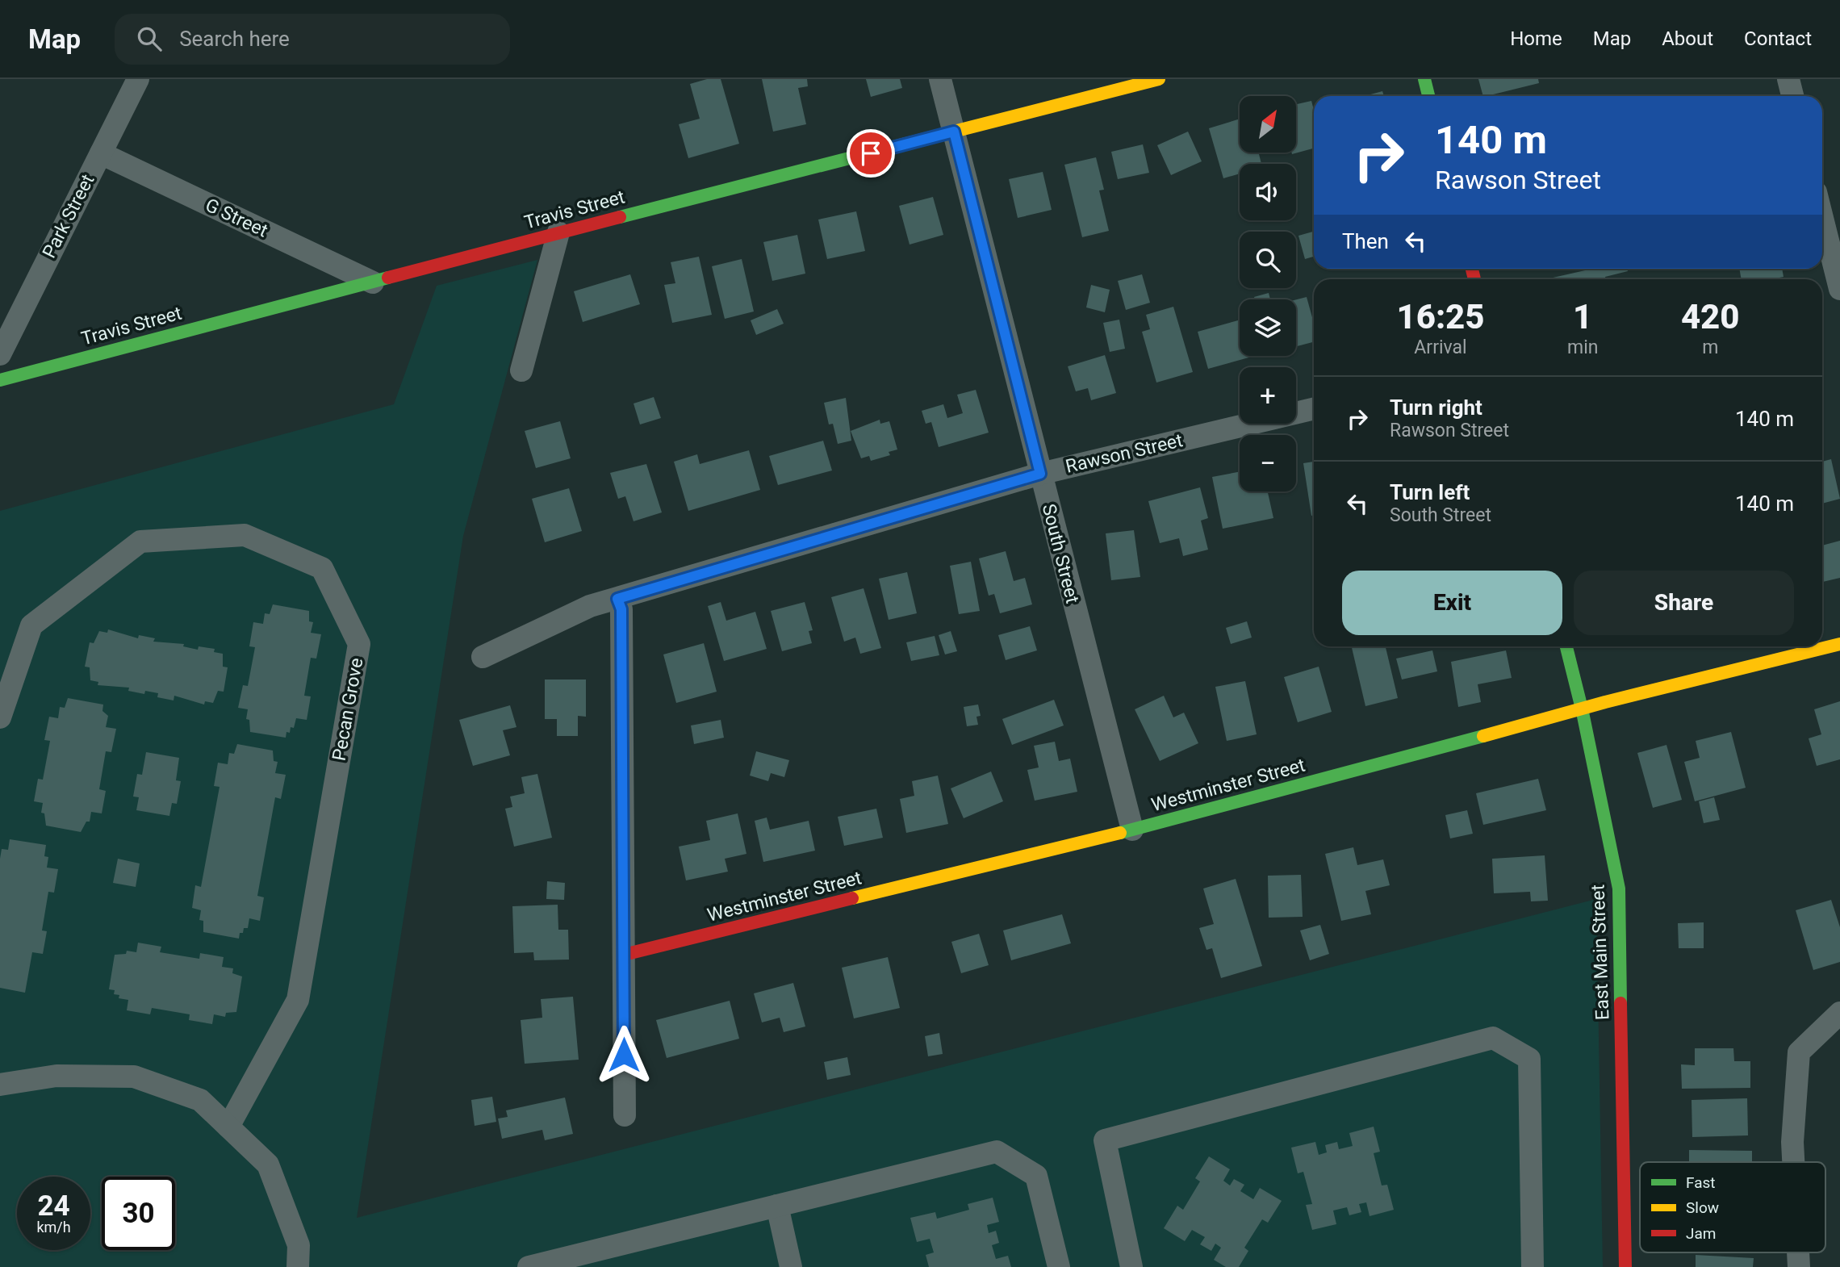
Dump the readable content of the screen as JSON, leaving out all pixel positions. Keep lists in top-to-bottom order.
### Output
{
  "streets": {
    "street": [
      "Travis Street",
      "Park Street",
      "G Street",
      "Rawson Street",
      "South Street",
      "Pecan Grove",
      "Westminster Street",
      "East Main Street"
    ]
  },
  "crossings": [
    ["Travis Street", "G Street"],
    ["Travis Street", "South Street"],
    ["Park Street", "G Street"],
    ["Rawson Street", "South Street"],
    ["South Street", "Westminster Street"],
    ["Westminster Street", "East Main Street"]
  ],
  "legend": ["Fast", "Slow", "Jam"],
  "north": "top right",
  "page": {
    "header": "Map",
    "search": "Search here",
    "nav": [
      "Home",
      "Map",
      "About",
      "Contact"
    ],
    "map_buttons": ["+", "−"],
    "turn": ["140 m", "Rawson Street"],
    "then": "Then",
    "eta": [
      "16:25",
      "Arrival",
      "1",
      "min",
      "420",
      "m"
    ],
    "list": [
      {
        "name": "Turn right",
        "note": "Rawson Street",
        "value": "140 m"
      },
      {
        "name": "Turn left",
        "note": "South Street",
        "value": "140 m"
      }
    ],
    "buttons": ["Exit", "Share"],
    "speed": "24 km/h",
    "limit": "30"
  }
}
